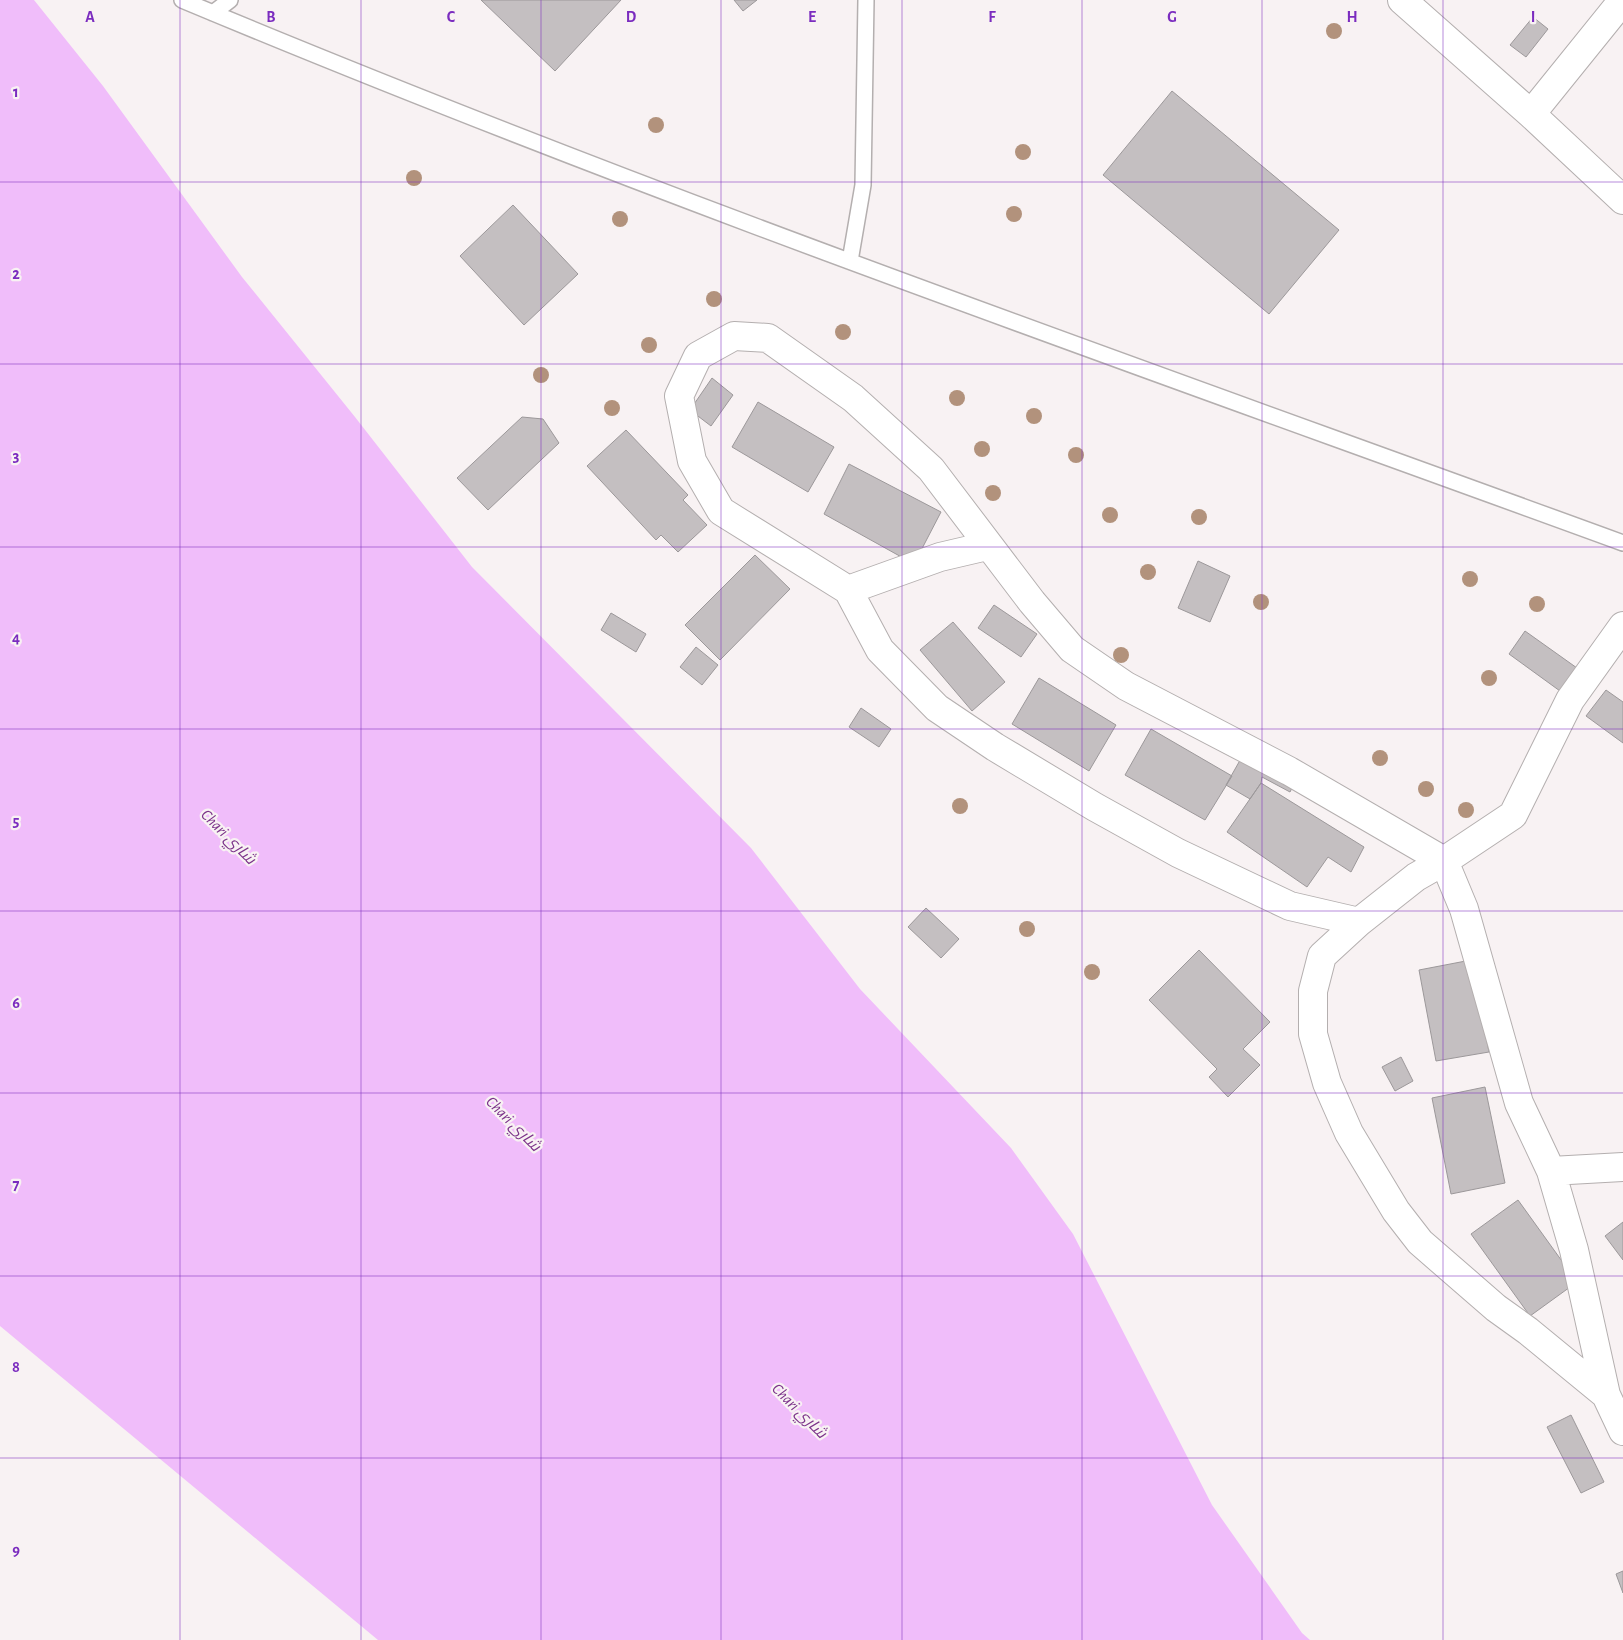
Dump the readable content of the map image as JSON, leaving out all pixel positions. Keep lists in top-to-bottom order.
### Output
{
  "water": ["Chari شاري"],
  "grid": {
    "columns": [
      "A",
      "B",
      "C",
      "D",
      "E",
      "F",
      "G",
      "H",
      "I"
    ],
    "rows": [
      "1",
      "2",
      "3",
      "4",
      "5",
      "6",
      "7",
      "8",
      "9"
    ]
  }
}
